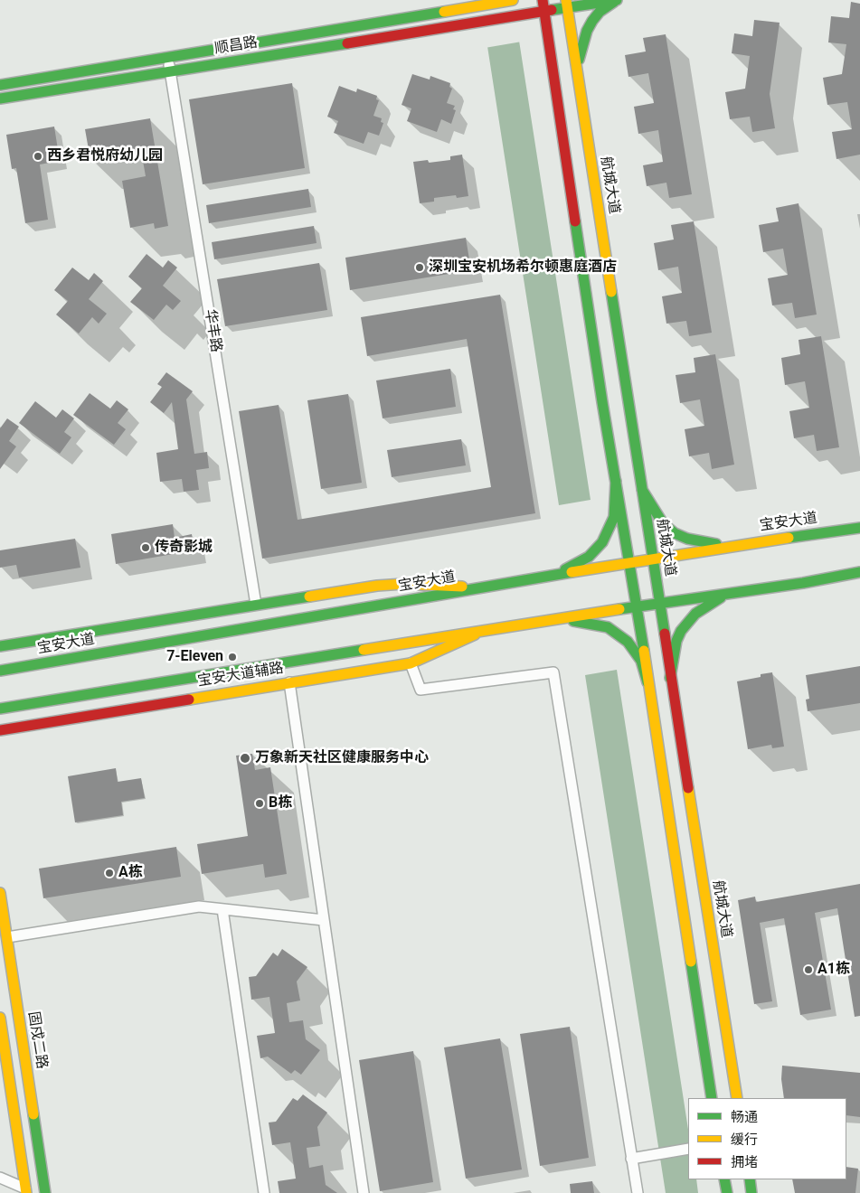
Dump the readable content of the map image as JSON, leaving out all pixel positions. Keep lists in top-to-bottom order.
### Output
{
  "streets": {
    "main road": [
      "顺昌路",
      "航城大道",
      "宝安大道",
      "宝安大道辅路",
      "固戍二路"
    ],
    "street": ["华丰路"]
  },
  "crossings": [
    ["顺昌路", "华丰路"],
    ["航城大道", "宝安大道"]
  ],
  "places": [
    "西乡君悦府幼儿园",
    "深圳宝安机场希尔顿惠庭酒店",
    "传奇影城",
    "7-Eleven",
    "万象新天社区健康服务中心",
    "B栋",
    "A栋",
    "A1栋"
  ],
  "legend": ["畅通", "缓行", "拥堵"]
}
